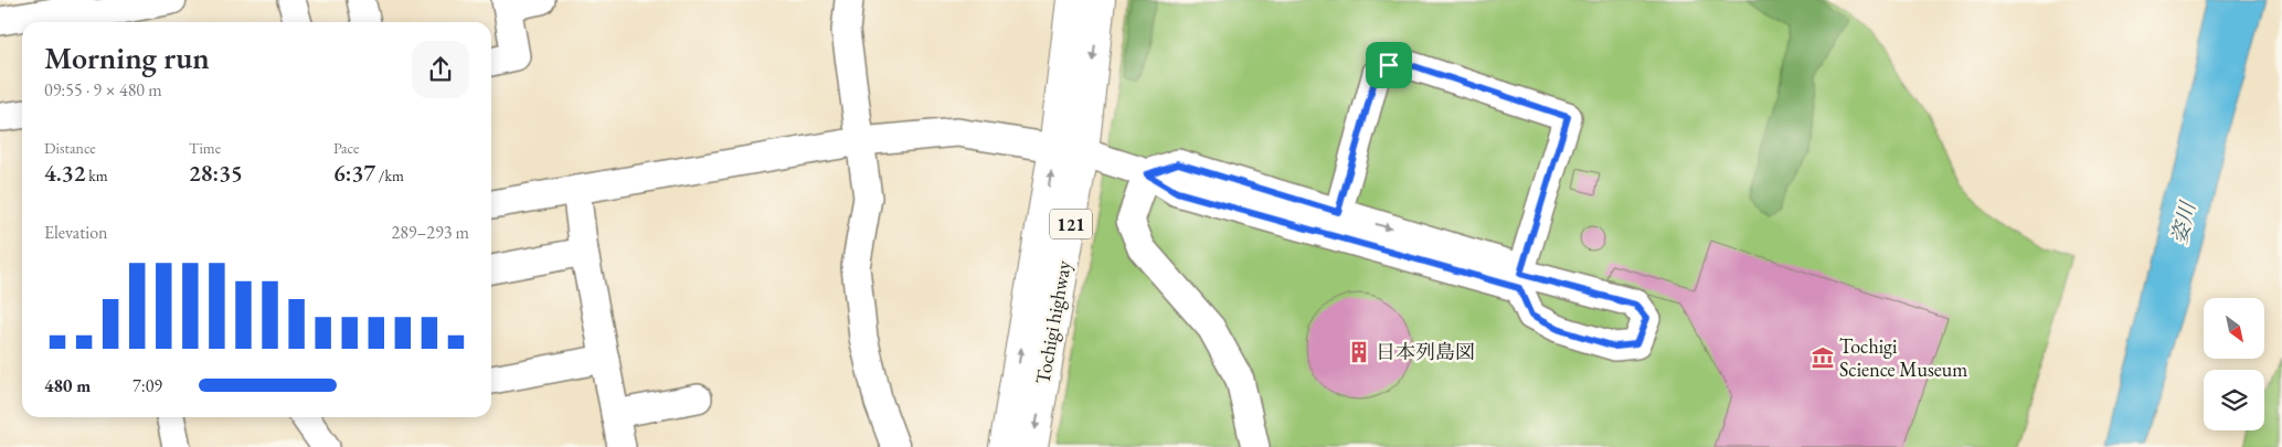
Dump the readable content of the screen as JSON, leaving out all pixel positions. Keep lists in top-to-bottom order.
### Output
{
  "streets": {
    "highway": ["121", "Tochigi highway"]
  },
  "water": ["姿川"],
  "places": {
    "building": ["日本列島図"],
    "museum": ["Tochigi Science Museum"]
  },
  "north": "bottom right",
  "page": {
    "heading": ["Morning run", "09:55 · 9 × 480 m"],
    "stats": [
      ["Distance", "4.32 km"],
      ["Time", "28:35"],
      ["Pace", "6:37 /km"]
    ],
    "chart": ["Elevation", "289–293 m"],
    "list": [
      {
        "name": "480 m",
        "note": "7:09"
      }
    ]
  }
}
